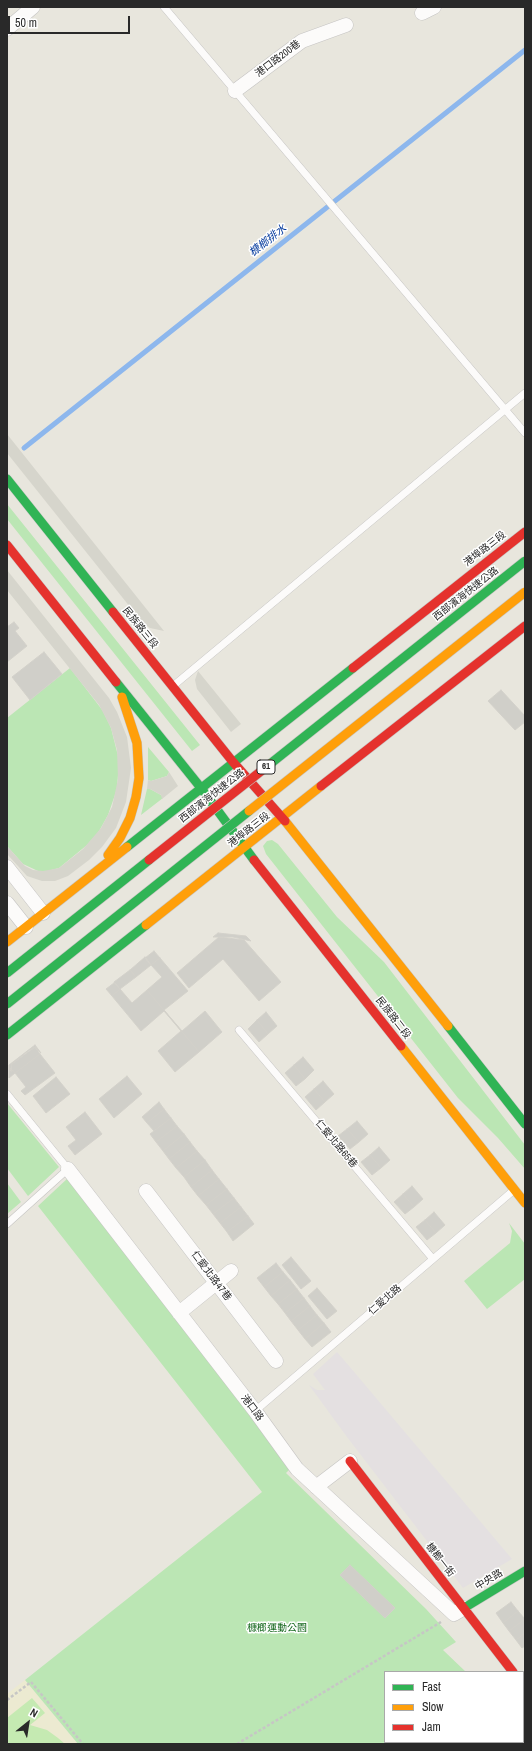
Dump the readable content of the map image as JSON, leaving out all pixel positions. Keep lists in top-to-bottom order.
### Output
{
  "streets": {
    "main road": [
      "港埠路三段",
      "西部濱海快速公路",
      "民族路三段",
      "61",
      "民族路二段",
      "槺榔一街",
      "中央路"
    ],
    "street": ["港口路200巷", "仁愛北路47巷", "港口路"],
    "lane": ["仁愛北路65巷", "仁愛北路"]
  },
  "crossings": [
    ["港埠路三段", "民族路三段"],
    ["港埠路三段", "民族路二段"],
    ["民族路二段", "仁愛北路"],
    ["仁愛北路65巷", "仁愛北路"],
    ["仁愛北路", "港口路"],
    ["港口路", "槺榔一街"],
    ["港口路", "中央路"],
    ["槺榔一街", "中央路"]
  ],
  "water": ["槺榔排水"],
  "parks": ["槺榔運動公園"],
  "legend": ["Fast", "Slow", "Jam"],
  "scale_bar": "50 m",
  "north": "top right"
}
